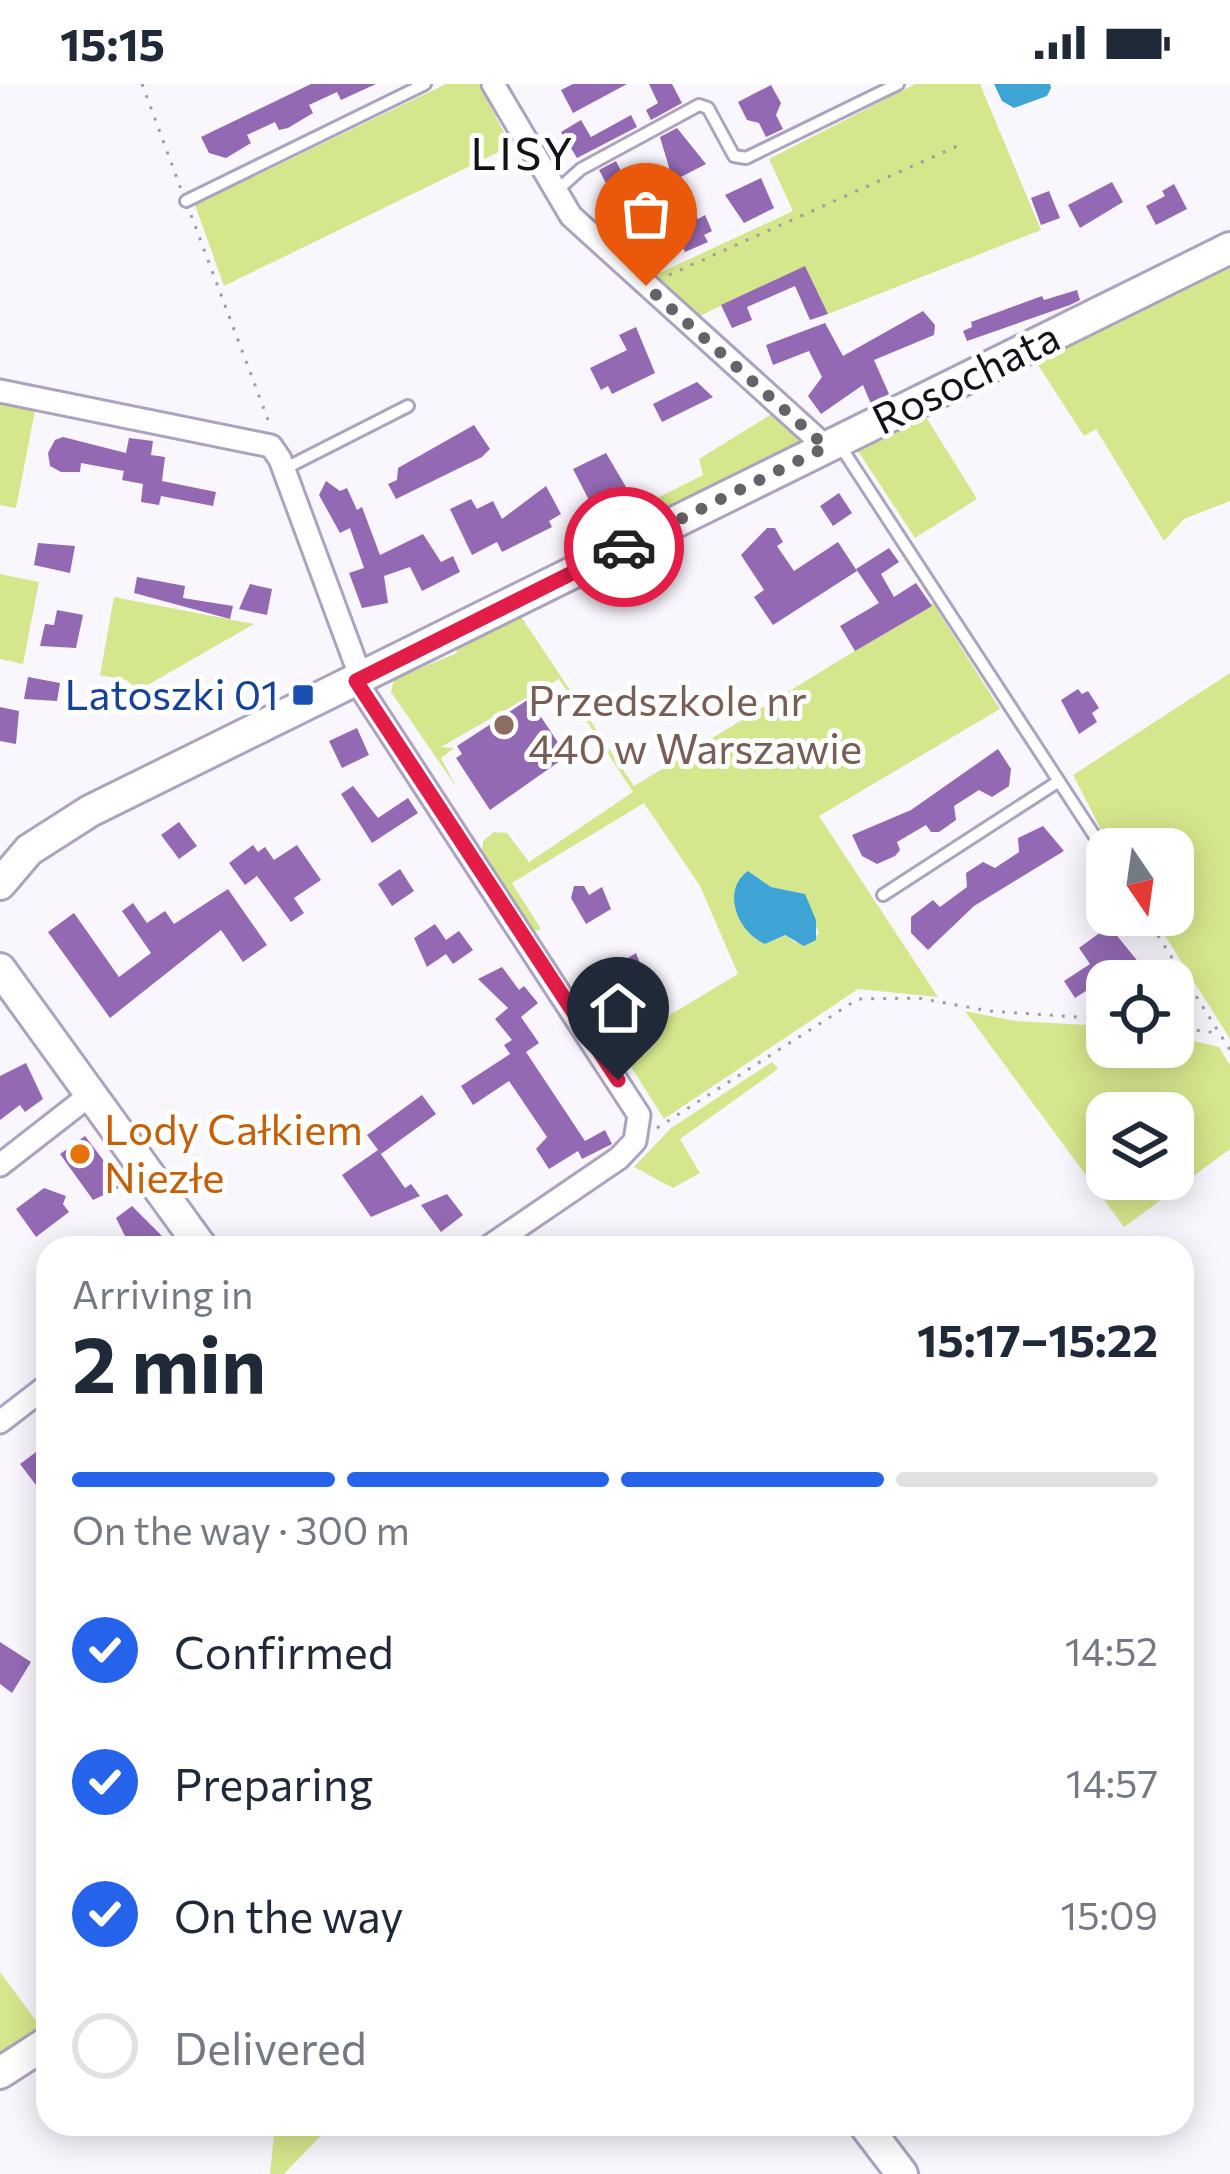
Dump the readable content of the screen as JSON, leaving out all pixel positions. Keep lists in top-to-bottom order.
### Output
{
  "streets": {
    "street": ["Rosochata"]
  },
  "districts": ["LISY"],
  "places": {
    "transit": ["Latoszki 01"],
    "other": ["Przedszkole nr 440 w Warszawie", "Lody Całkiem Niezłe"]
  },
  "north": "bottom",
  "page": {
    "status": "15:15",
    "heading": ["2 min", "Arriving in", "15:17–15:22"],
    "bar": "On the way · 300 m",
    "list": [
      ["Confirmed", "14:52"],
      ["Preparing", "14:57"],
      ["On the way", "15:09"],
      "Delivered"
    ]
  }
}
